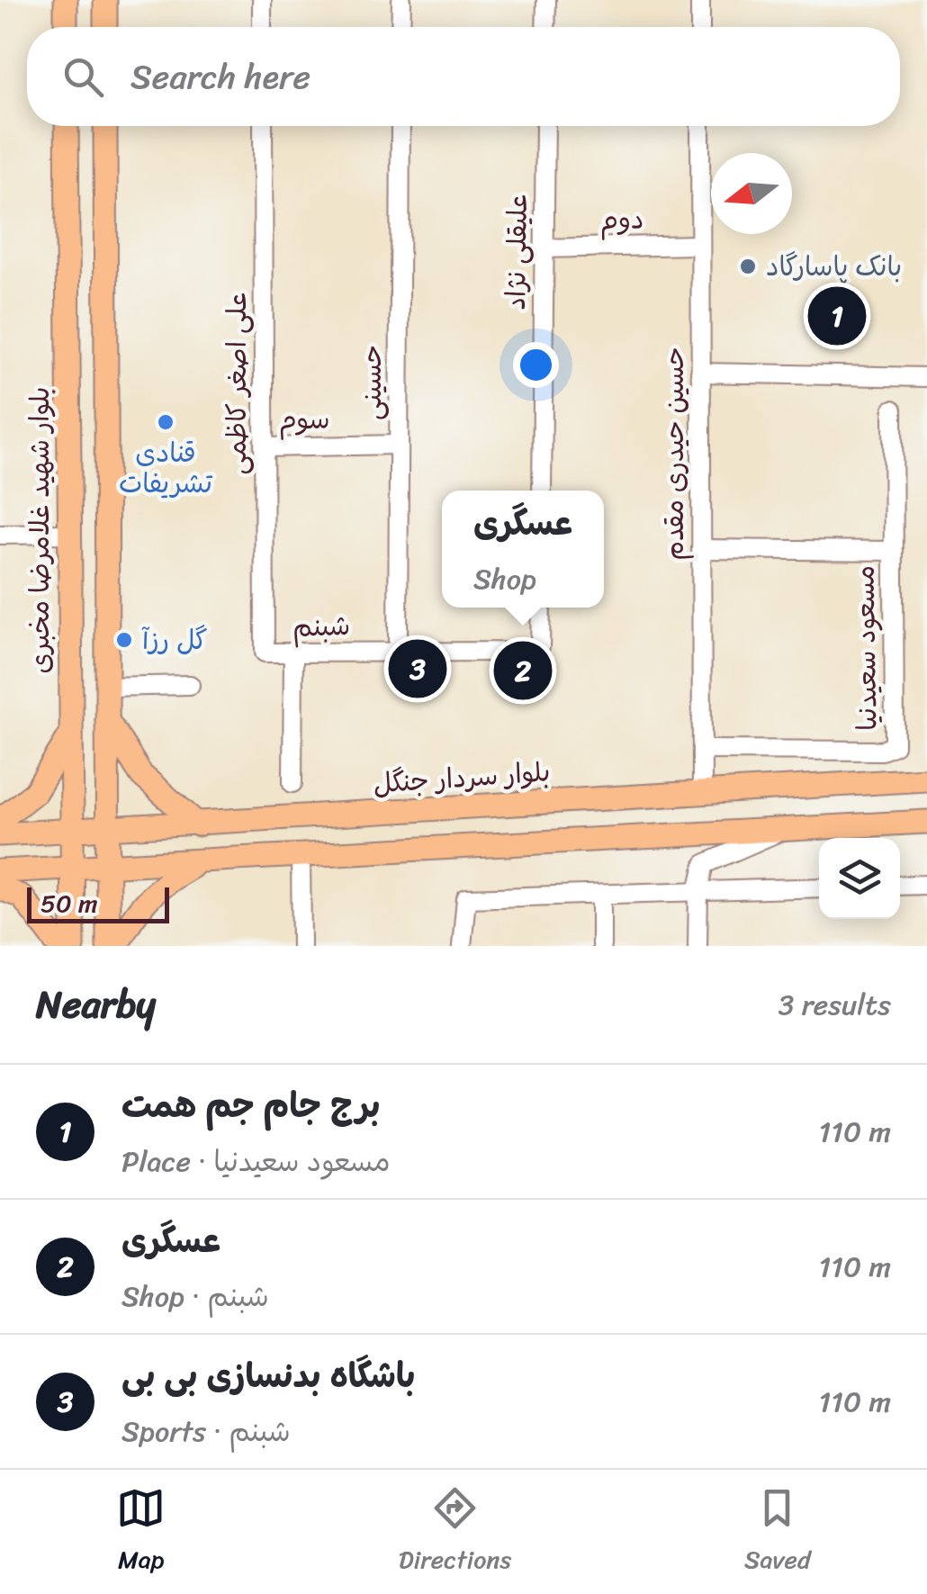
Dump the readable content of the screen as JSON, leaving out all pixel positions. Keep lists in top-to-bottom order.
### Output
{
  "streets": {
    "main road": ["بلوار شهید غلامرضا مخبری", "بلوار سردار جنگل"],
    "street": [
      "دوم",
      "علیقلی نژاد",
      "حسینی",
      "علی اصغر کاظمی",
      "سوم",
      "حسین حیدری مقدم",
      "شبنم",
      "مسعود سعیدنیا"
    ]
  },
  "crossings": [
    ["دوم", "علیقلی نژاد"],
    ["دوم", "حسین حیدری مقدم"],
    ["حسینی", "سوم"],
    ["حسینی", "شبنم"],
    ["علی اصغر کاظمی", "سوم"],
    ["علی اصغر کاظمی", "شبنم"],
    ["حسین حیدری مقدم", "مسعود سعیدنیا"],
    ["حسین حیدری مقدم", "بلوار سردار جنگل"],
    ["بلوار شهید غلامرضا مخبری", "بلوار سردار جنگل"]
  ],
  "places": ["بانک پاسارگاد", "قنادی تشریفات", "گل رزآ"],
  "scale_bar": "50 m",
  "north": "left",
  "page": {
    "search": "Search here",
    "pins": ["1", "3", "2"],
    "popup": ["عسگری", "Shop"],
    "scale": "50 m",
    "heading": ["Nearby", "3 results"],
    "list": [
      {
        "mark": "1",
        "name": "برج جام جم همت",
        "note": "Place · مسعود سعیدنیا",
        "value": "110 m"
      },
      {
        "mark": "2",
        "name": "عسگری",
        "note": "Shop · شبنم",
        "value": "110 m"
      },
      {
        "mark": "3",
        "name": "باشگاه بدنسازی بی بی",
        "note": "Sports · شبنم",
        "value": "110 m"
      }
    ],
    "nav": ["Map", "Directions", "Saved"]
  }
}
